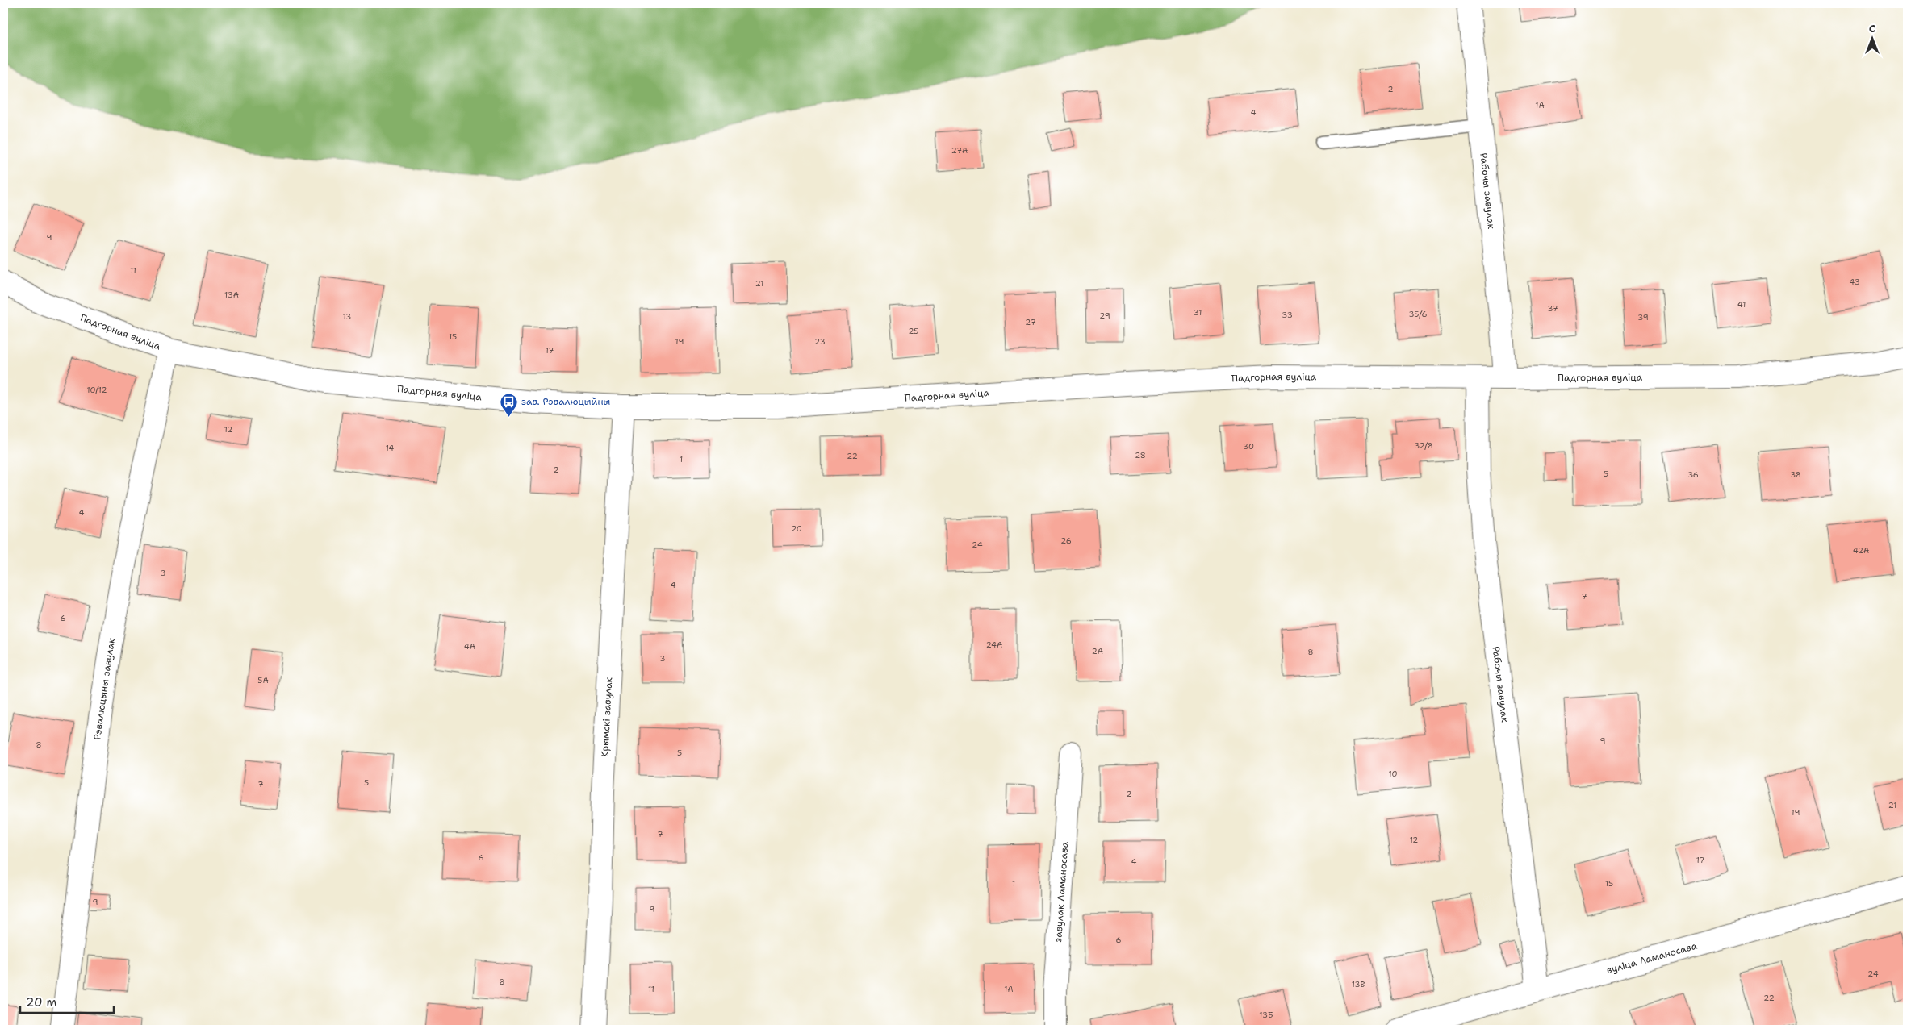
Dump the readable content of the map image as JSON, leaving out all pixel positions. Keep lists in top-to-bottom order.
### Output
{
  "streets": {
    "street": [
      "Рабочы завулак",
      "Падгорная вуліца",
      "Рэвалюцыны завулак",
      "Крымскі завулак",
      "завулак Ламаносава",
      "вуліца Ламаносава"
    ]
  },
  "crossings": [
    ["Рабочы завулак", "Падгорная вуліца"],
    ["Рабочы завулак", "вуліца Ламаносава"],
    ["Падгорная вуліца", "Рэвалюцыны завулак"],
    ["Падгорная вуліца", "Крымскі завулак"]
  ],
  "places": {
    "bus stop": ["зав. Рэвалюцыйны"]
  },
  "house_numbers": [
    "2",
    "1А",
    "4",
    "27А",
    "9",
    "11",
    "43",
    "21",
    "13А",
    "41",
    "37",
    "31",
    "35/6",
    "33",
    "29",
    "13",
    "39",
    "27",
    "25",
    "15",
    "19",
    "23",
    "17",
    "10/12",
    "12",
    "32/8",
    "30",
    "14",
    "28",
    "22",
    "1",
    "2",
    "5",
    "36",
    "38",
    "4",
    "20",
    "26",
    "24",
    "42А",
    "3",
    "4",
    "7",
    "6",
    "24А",
    "4А",
    "2А",
    "8",
    "3",
    "5А",
    "9",
    "8",
    "5",
    "10",
    "5",
    "7",
    "2",
    "21",
    "19",
    "7",
    "12",
    "6",
    "17",
    "4",
    "1",
    "15",
    "9",
    "9",
    "6",
    "24",
    "8",
    "13В",
    "11",
    "1А",
    "22",
    "13Б"
  ],
  "scale_bar": "20 m",
  "north": "top"
}
